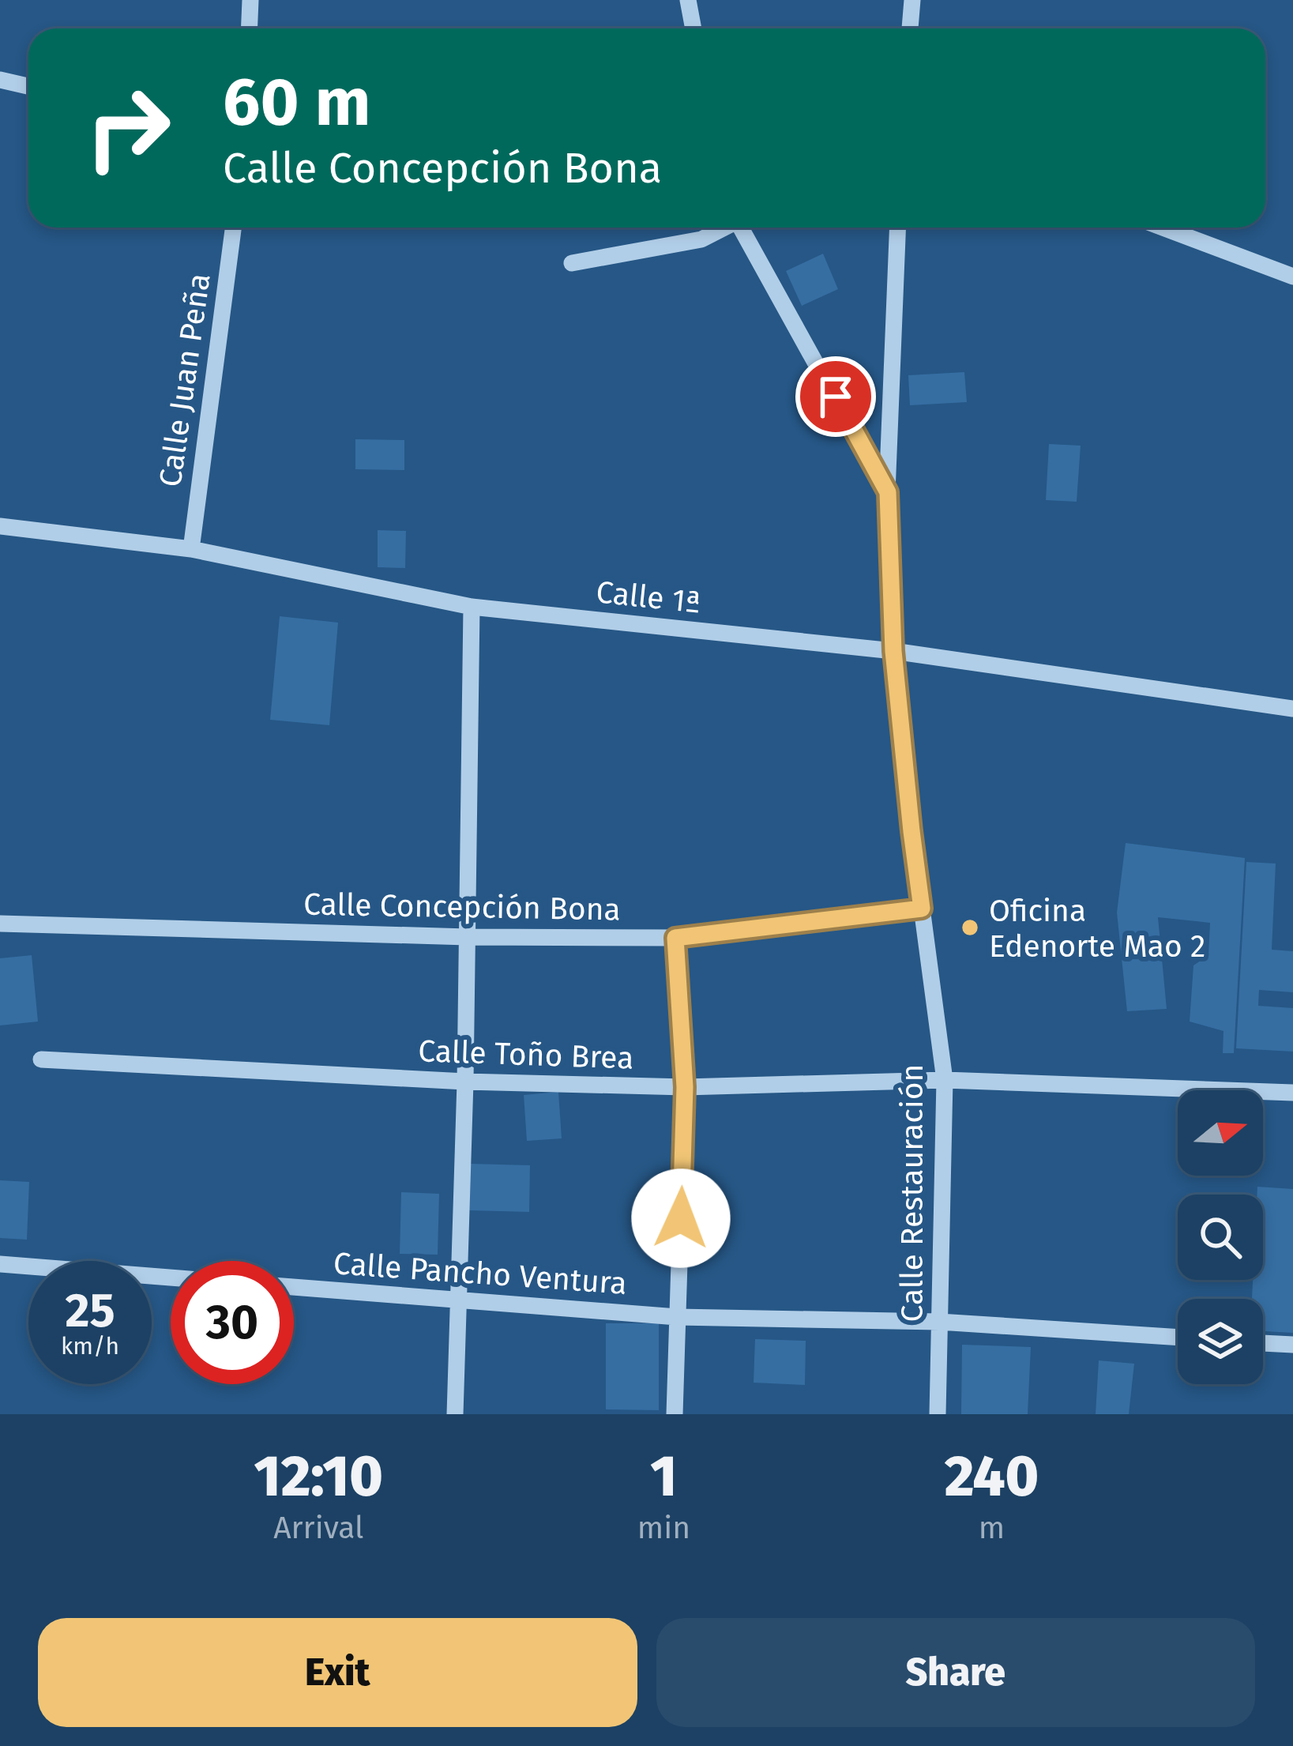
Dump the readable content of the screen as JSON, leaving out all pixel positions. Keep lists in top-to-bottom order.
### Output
{
  "streets": {
    "street": [
      "Calle Juan Peña",
      "Calle 1ª",
      "Calle Concepción Bona",
      "Calle Toño Brea",
      "Calle Restauración",
      "Calle Pancho Ventura"
    ]
  },
  "crossings": [
    ["Calle Juan Peña", "Calle 1ª"],
    ["Calle 1ª", "Calle Restauración"],
    ["Calle Concepción Bona", "Calle Restauración"],
    ["Calle Toño Brea", "Calle Restauración"],
    ["Calle Restauración", "Calle Pancho Ventura"]
  ],
  "places": ["Oficina Edenorte Mao 2"],
  "north": "right",
  "page": {
    "turn": ["60 m", "Calle Concepción Bona"],
    "speed": "25 km/h",
    "limit": "30",
    "eta": [
      "12:10",
      "Arrival",
      "1",
      "min",
      "240",
      "m"
    ],
    "buttons": ["Exit", "Share"]
  }
}
